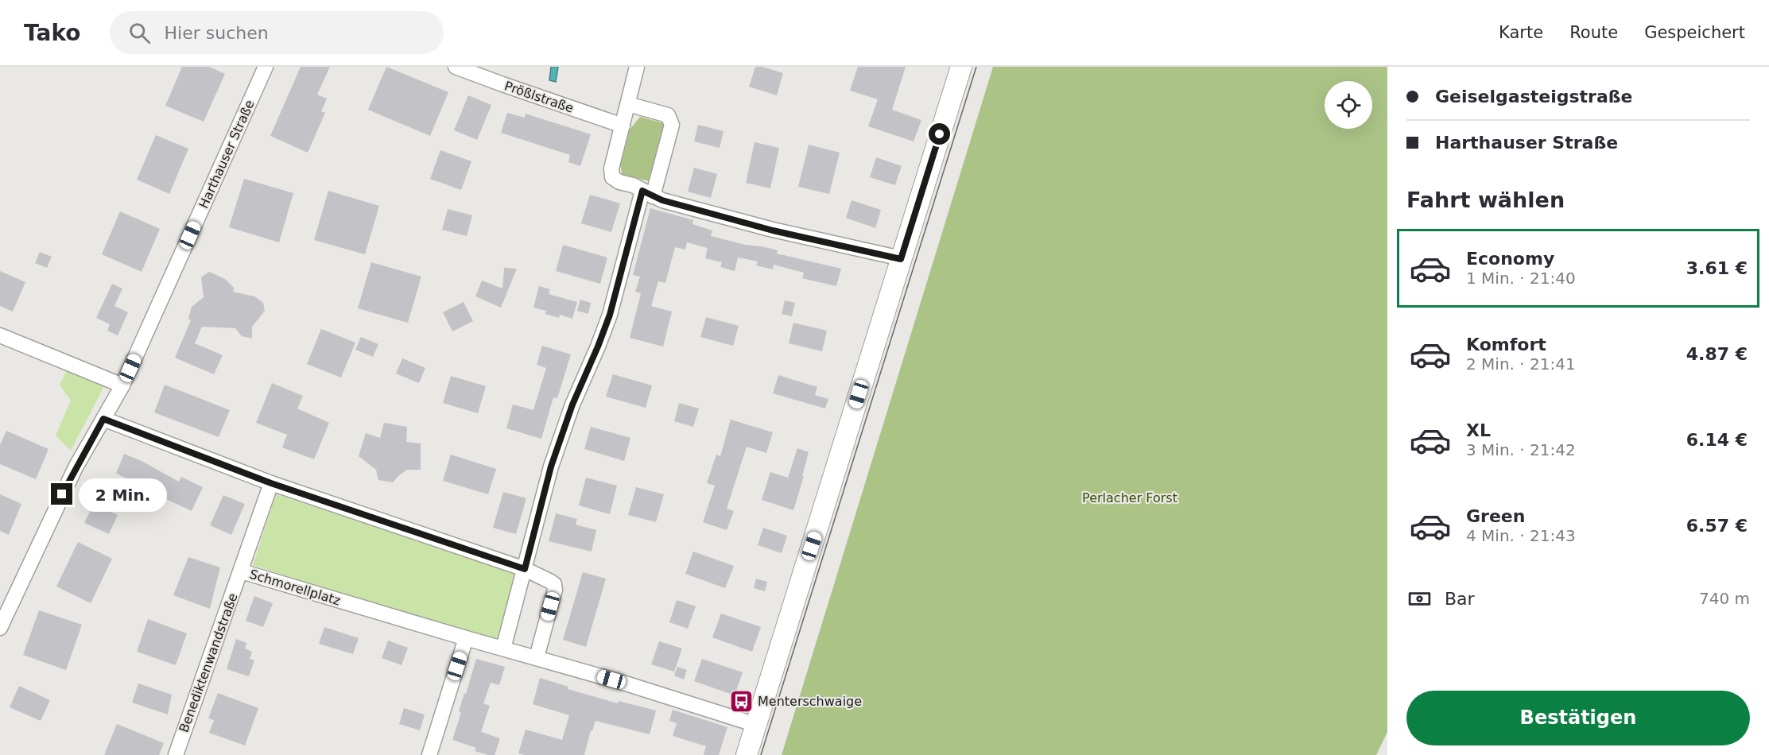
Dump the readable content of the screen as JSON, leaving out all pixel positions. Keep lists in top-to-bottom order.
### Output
{
  "streets": {
    "street": [
      "Prößlstraße",
      "Harthauser Straße",
      "Schmorellplatz",
      "Benediktenwandstraße"
    ]
  },
  "crossings": [
    ["Schmorellplatz", "Benediktenwandstraße"]
  ],
  "parks": ["Perlacher Forst"],
  "places": {
    "bus stop": ["Menterschwaige"]
  },
  "page": {
    "header": "Tako",
    "search": "Hier suchen",
    "nav": ["Karte", "Route", "Gespeichert"],
    "banner": ["Geiselgasteigstraße", "Harthauser Straße"],
    "heading": "Fahrt wählen",
    "list": [
      {
        "name": "Economy",
        "note": "1 Min. · 21:40",
        "value": "3.61 €"
      },
      {
        "name": "Komfort",
        "note": "2 Min. · 21:41",
        "value": "4.87 €"
      },
      {
        "name": "XL",
        "note": "3 Min. · 21:42",
        "value": "6.14 €"
      },
      {
        "name": "Green",
        "note": "4 Min. · 21:43",
        "value": "6.57 €"
      }
    ],
    "bubble": "2 Min.",
    "pay": ["Bar", "740 m"],
    "buttons": "Bestätigen"
  }
}
